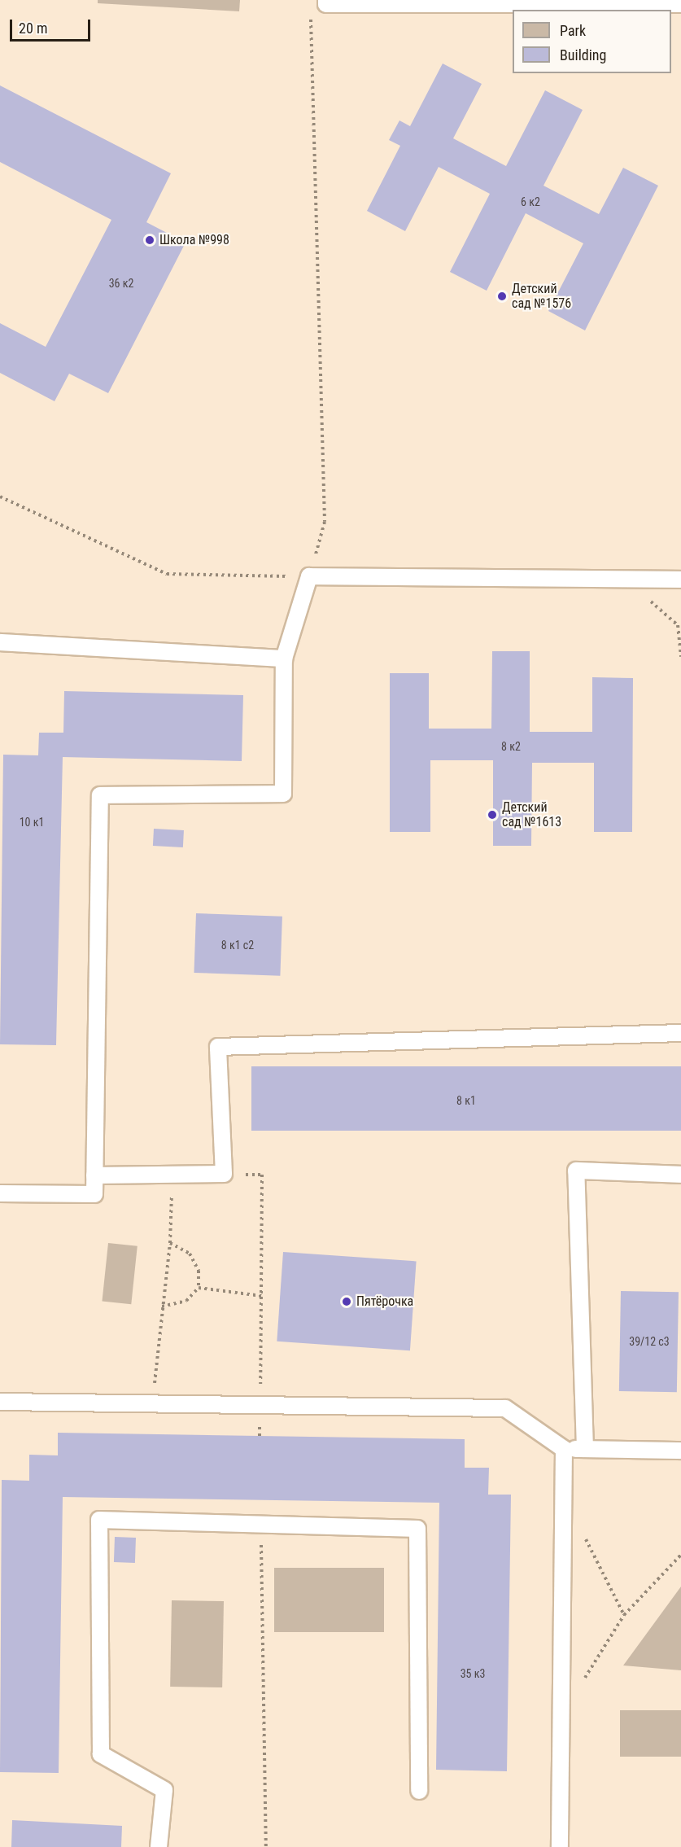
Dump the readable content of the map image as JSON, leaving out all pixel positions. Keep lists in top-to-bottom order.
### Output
{
  "places": [
    "Школа №998",
    "Детский сад №1576",
    "Детский сад №1613",
    "Пятёрочка"
  ],
  "house_numbers": [
    "6 к2",
    "36 к2",
    "8 к2",
    "10 к1",
    "8 к1 с2",
    "8 к1",
    "39/12 с3",
    "35 к3"
  ],
  "legend": ["Park", "Building"],
  "scale_bar": "20 m"
}
